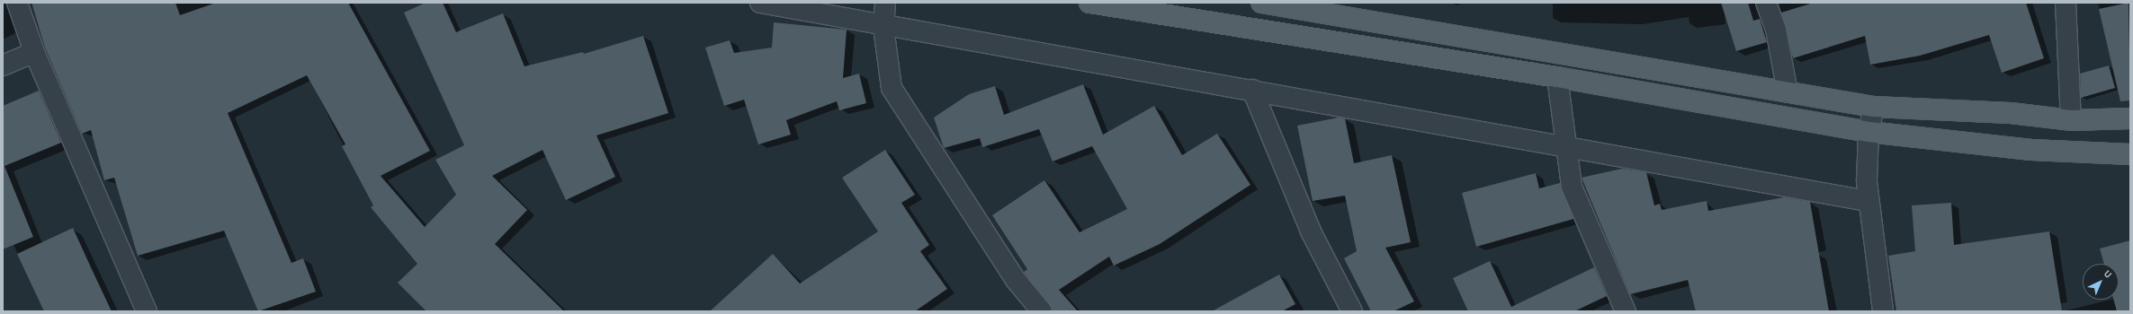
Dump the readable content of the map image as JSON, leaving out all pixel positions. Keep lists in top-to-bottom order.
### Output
{
  "north": "top right"
}
